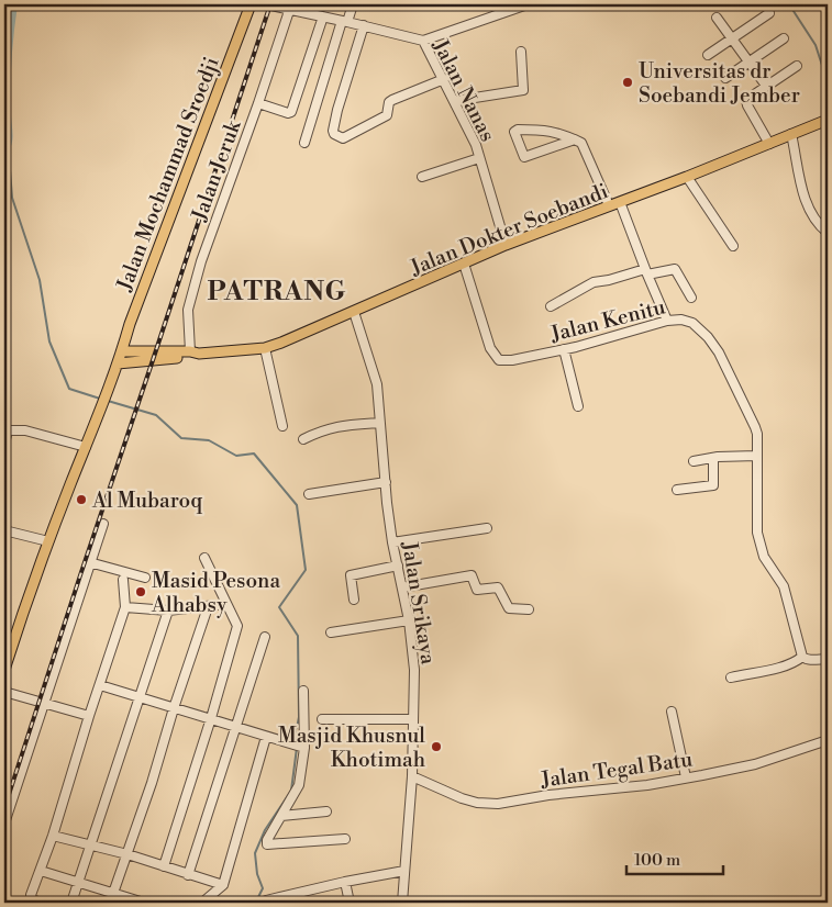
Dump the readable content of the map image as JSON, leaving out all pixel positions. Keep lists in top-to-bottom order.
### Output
{
  "streets": {
    "main road": ["Jalan Mochammad Sroedji", "Jalan Dokter Soebandi"],
    "street": [
      "Jalan Nanas",
      "Jalan Jeruk",
      "Jalan Kenitu",
      "Jalan Srikaya",
      "Jalan Tegal Batu"
    ]
  },
  "crossings": [
    ["Jalan Nanas", "Jalan Jeruk"],
    ["Jalan Nanas", "Jalan Dokter Soebandi"],
    ["Jalan Jeruk", "Jalan Dokter Soebandi"],
    ["Jalan Mochammad Sroedji", "Jalan Dokter Soebandi"],
    ["Jalan Dokter Soebandi", "Jalan Kenitu"],
    ["Jalan Dokter Soebandi", "Jalan Srikaya"],
    ["Jalan Srikaya", "Jalan Tegal Batu"]
  ],
  "districts": ["PATRANG"],
  "places": [
    "Universitas dr Soebandi Jember",
    "Al Mubaroq",
    "Masid Pesona Alhabsy",
    "Masjid Khusnul Khotimah"
  ],
  "scale_bar": "100 m"
}
